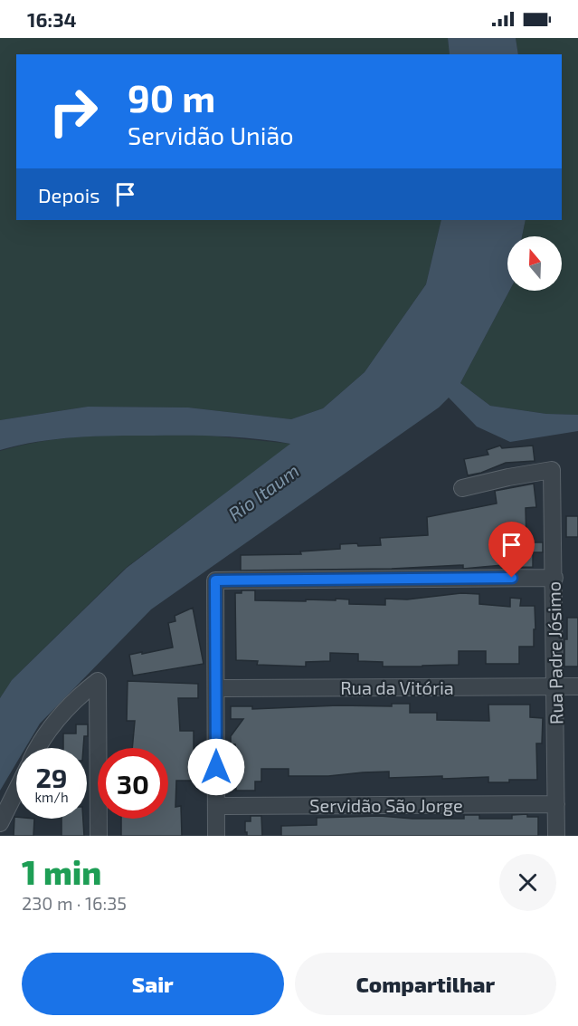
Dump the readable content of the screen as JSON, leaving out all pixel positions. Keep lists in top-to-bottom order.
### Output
{
  "streets": {
    "street": ["Rua Padre Jósimo", "Rua da Vitória", "Servidão São Jorge"]
  },
  "crossings": [
    ["Rua Padre Jósimo", "Rua da Vitória"],
    ["Rua Padre Jósimo", "Servidão São Jorge"]
  ],
  "water": ["Rio Itaum"],
  "north": "top",
  "page": {
    "status": "16:34",
    "turn": ["90 m", "Servidão União"],
    "then": "Depois",
    "speed": "29 km/h",
    "limit": "30",
    "heading": ["1 min", "230 m · 16:35"],
    "buttons": ["Sair", "Compartilhar"]
  }
}
